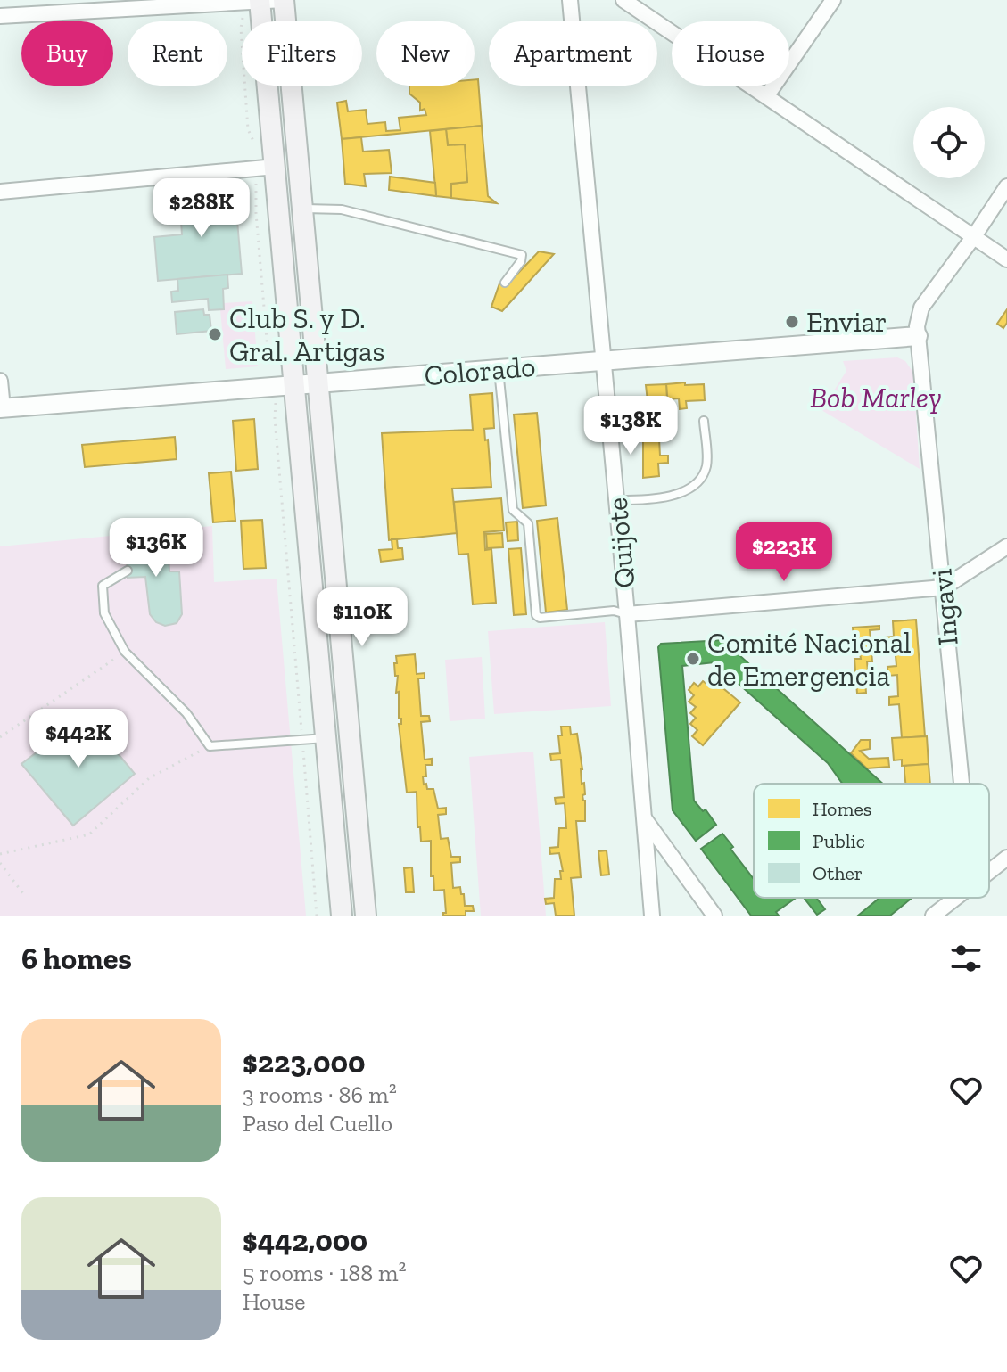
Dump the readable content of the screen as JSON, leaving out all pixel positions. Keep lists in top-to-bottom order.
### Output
{
  "streets": {
    "street": ["Colorado", "Quijote", "Ingavi"]
  },
  "crossings": [
    ["Colorado", "Quijote"],
    ["Colorado", "Ingavi"]
  ],
  "parks": ["Bob Marley"],
  "places": ["Enviar", "Club S. y D. Gral. Artigas", "Comité Nacional de Emergencia"],
  "legend": ["Homes", "Public", "Other"],
  "page": {
    "chip": [
      "Buy",
      "Rent",
      "Filters",
      "New",
      "Apartment",
      "House"
    ],
    "price": [
      "$288K",
      "$138K",
      "$136K",
      "$223K",
      "$110K",
      "$442K"
    ],
    "heading": "6 homes",
    "list": [
      {
        "name": "$223,000",
        "note": "3 rooms · 86 m² · Paso del Cuello"
      },
      {
        "name": "$442,000",
        "note": "5 rooms · 188 m² · House"
      }
    ]
  }
}
